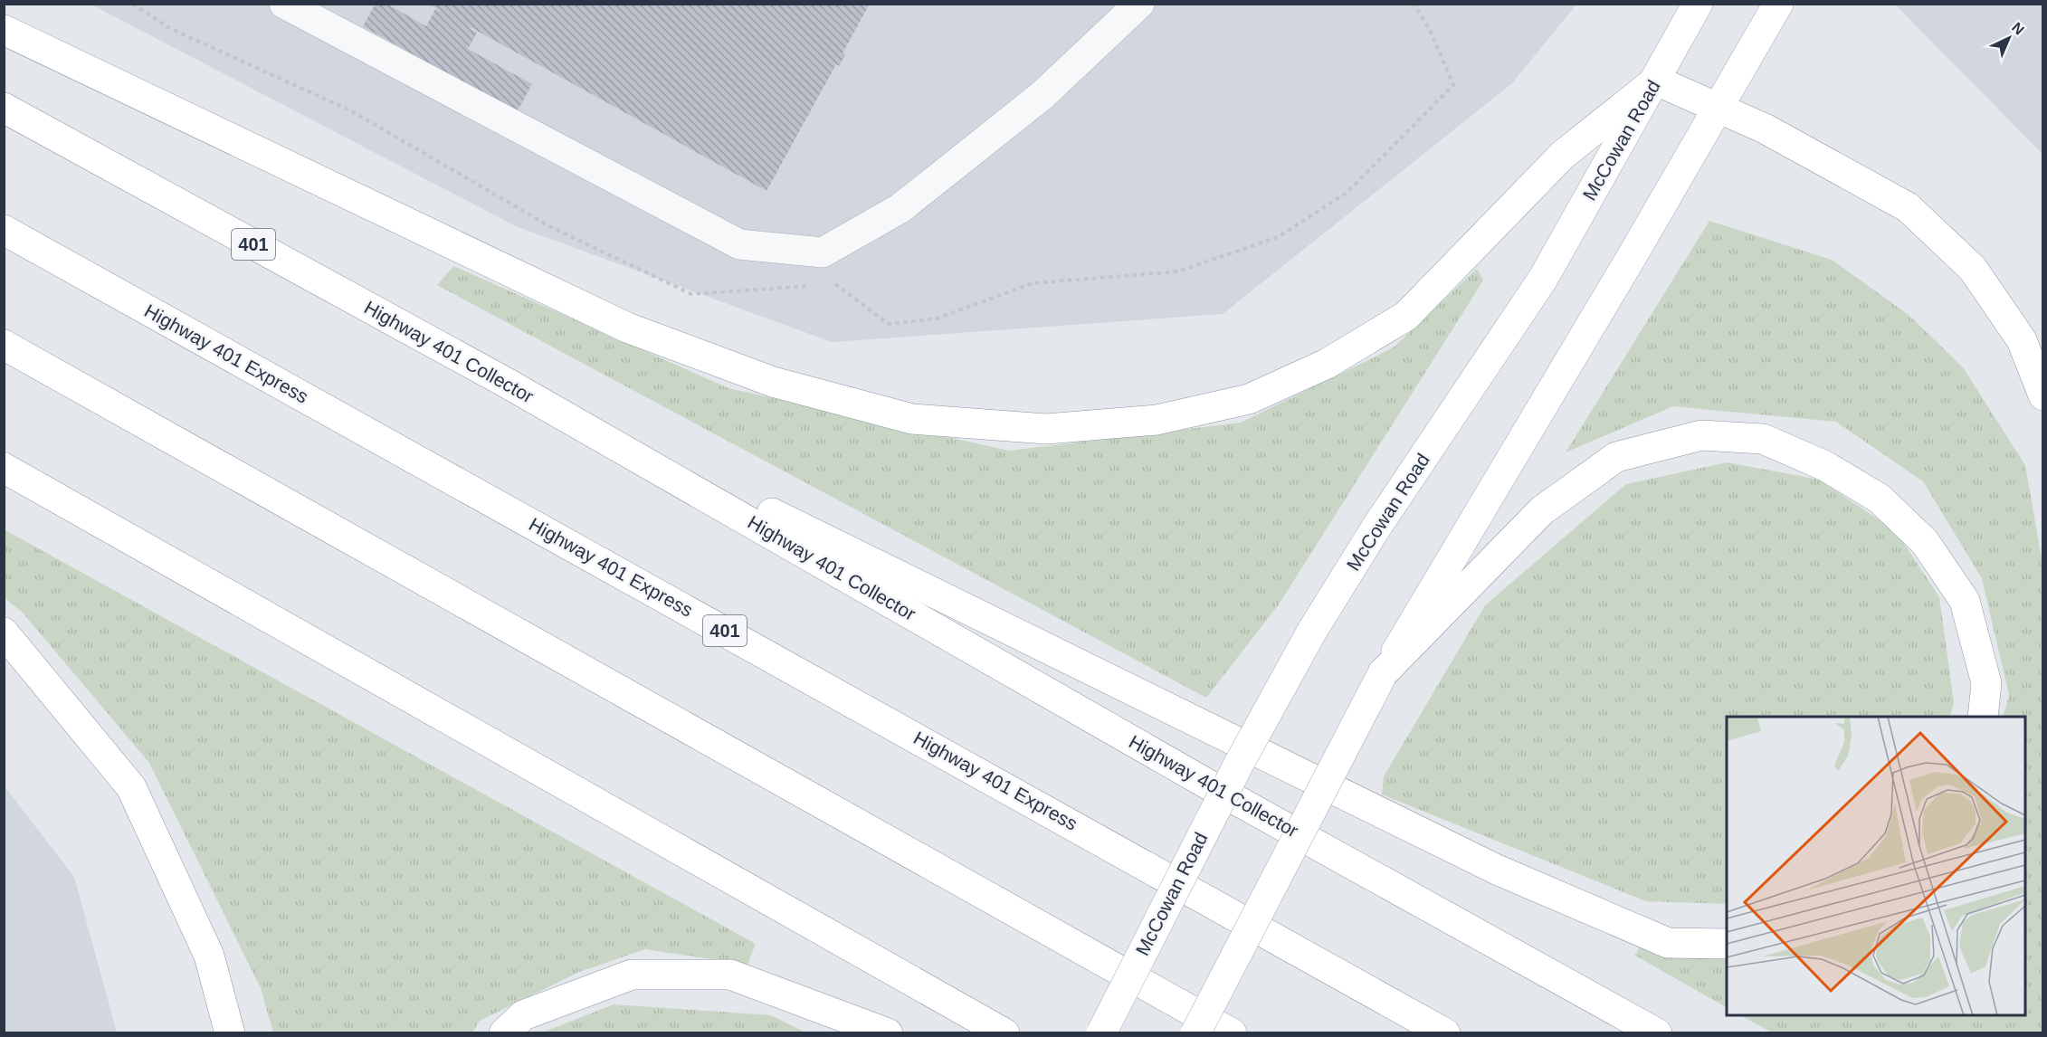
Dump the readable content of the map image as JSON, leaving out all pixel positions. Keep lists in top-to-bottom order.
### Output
{
  "streets": {
    "main road": [
      "McCowan Road",
      "401",
      "Highway 401 Collector",
      "Highway 401 Express"
    ]
  },
  "north": "top right"
}
